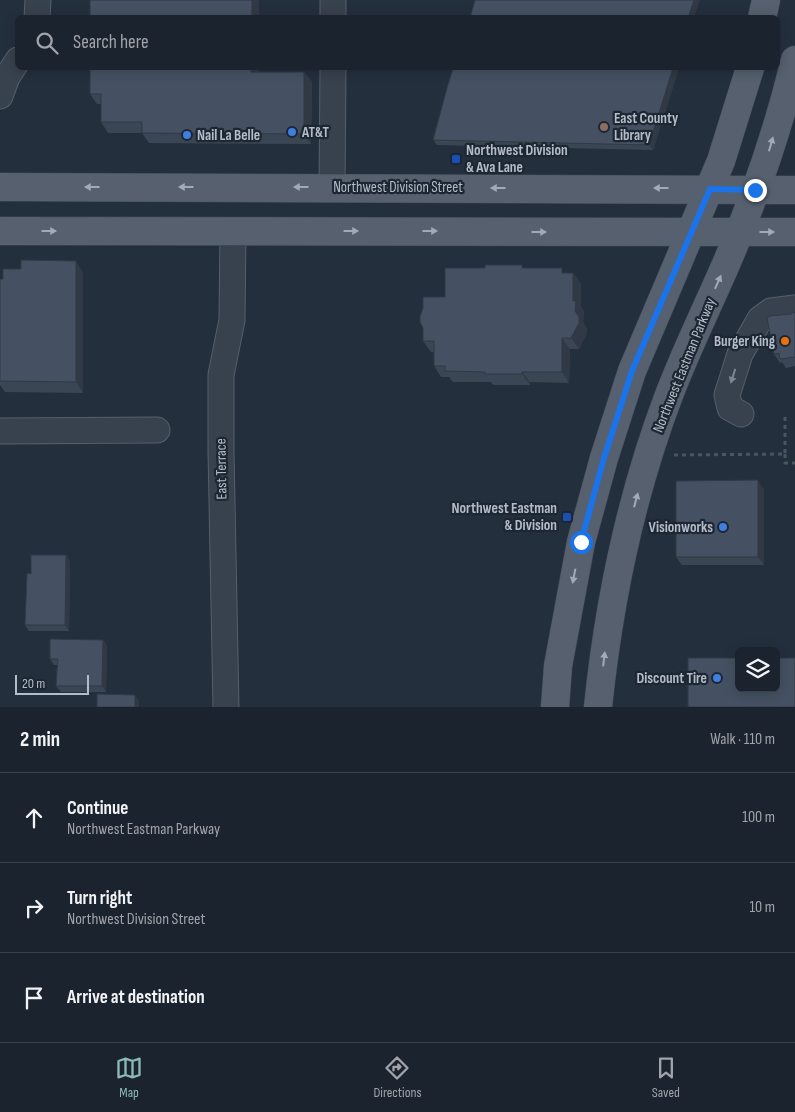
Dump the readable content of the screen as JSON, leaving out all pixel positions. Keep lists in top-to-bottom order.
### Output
{
  "streets": {
    "main road": ["Northwest Division Street", "Northwest Eastman Parkway"],
    "street": ["East Terrace"]
  },
  "crossings": [
    ["Northwest Division Street", "Northwest Eastman Parkway"]
  ],
  "places": {
    "other": [
      "East County Library",
      "AT&T",
      "Nail La Belle",
      "Burger King",
      "Visionworks",
      "Discount Tire"
    ],
    "transit": ["Northwest Division & Ava Lane", "Northwest Eastman & Division"]
  },
  "scale_bar": "20 m",
  "page": {
    "search": "Search here",
    "scale": "20 m",
    "heading": ["2 min", "Walk · 110 m"],
    "list": [
      ["Continue", "Northwest Eastman Parkway", "100 m"],
      ["Turn right", "Northwest Division Street", "10 m"],
      "Arrive at destination"
    ],
    "nav": ["Map", "Directions", "Saved"]
  }
}
